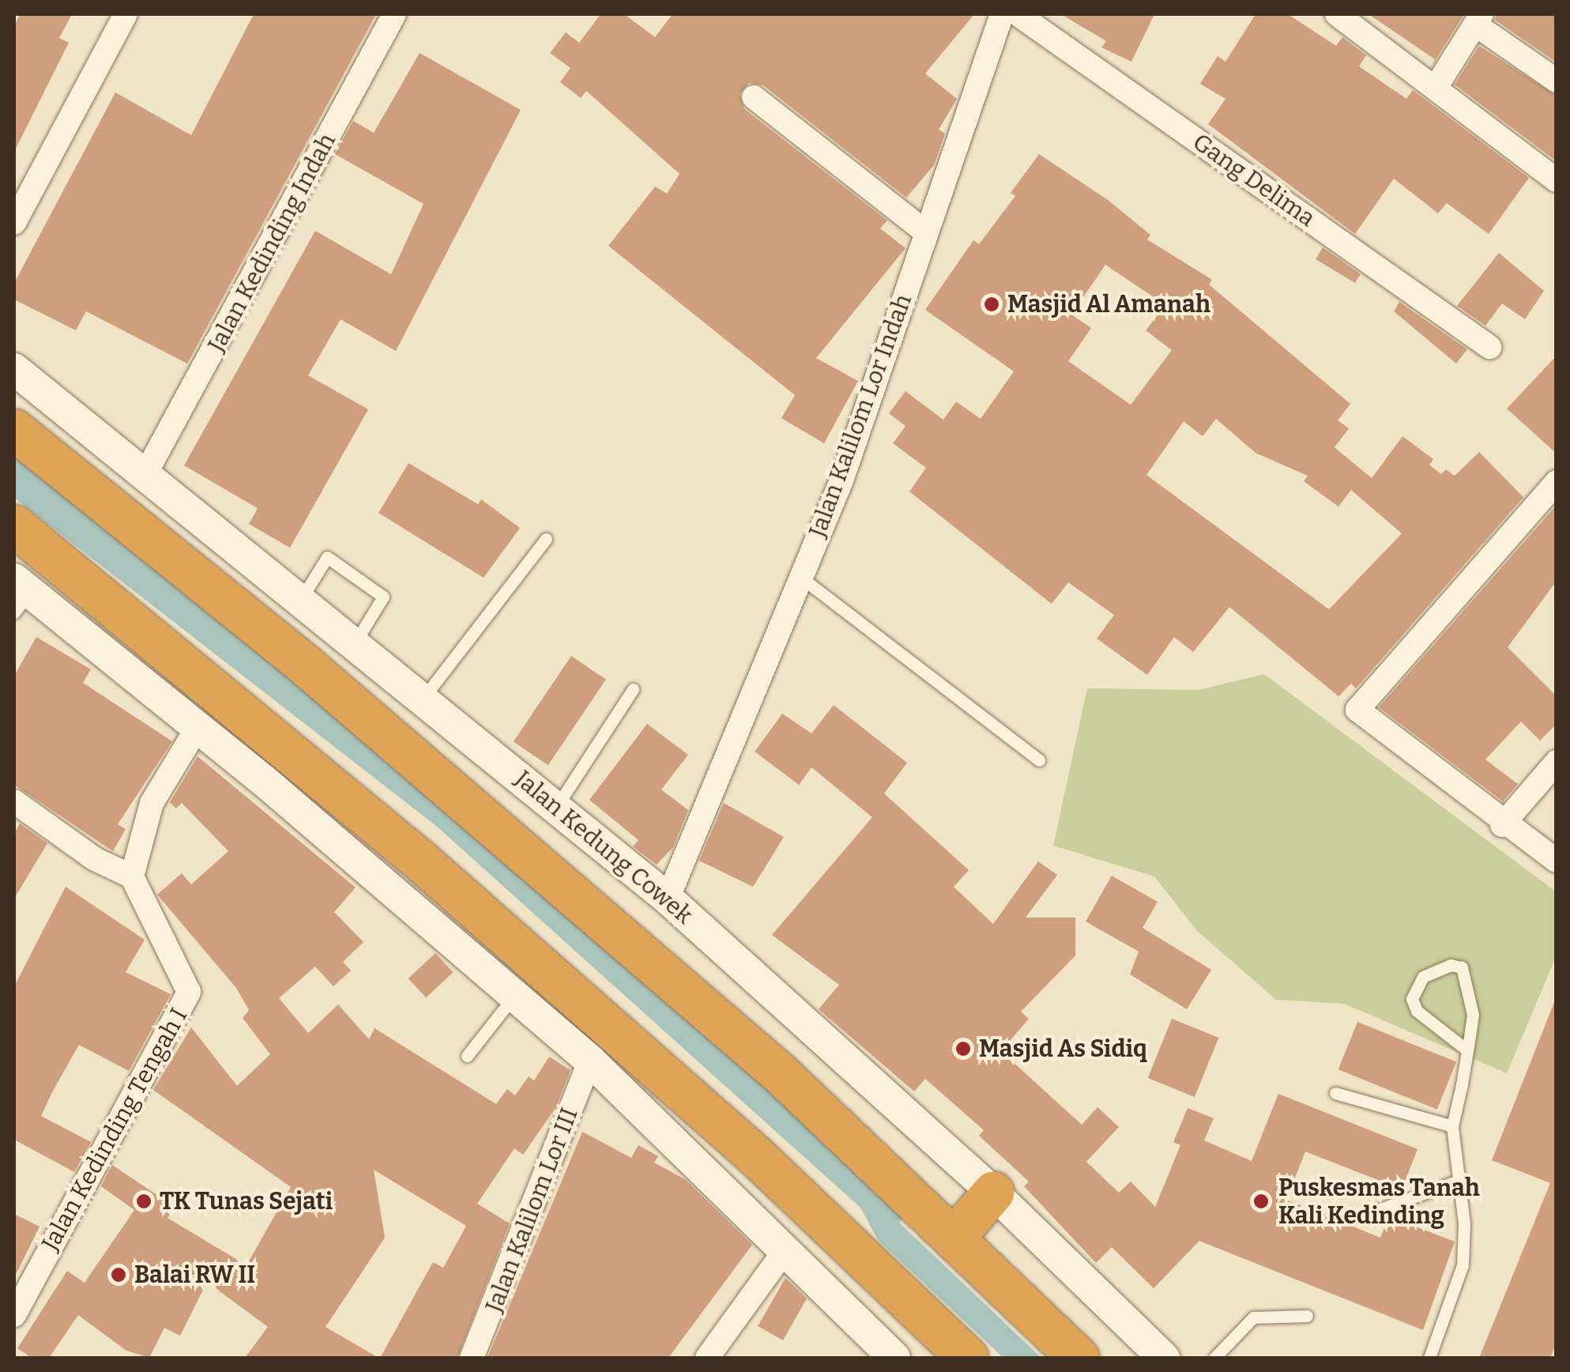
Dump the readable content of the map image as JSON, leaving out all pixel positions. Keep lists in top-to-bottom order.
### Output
{
  "streets": {
    "main road": ["Jalan Kedung Cowek"],
    "street": [
      "Gang Delima",
      "Jalan Kedinding Indah",
      "Jalan Kalilom Lor Indah",
      "Jalan Kedinding Tengah I",
      "Jalan Kalilom Lor III"
    ]
  },
  "crossings": [
    ["Jalan Kedinding Indah", "Jalan Kedung Cowek"],
    ["Jalan Kalilom Lor Indah", "Jalan Kedung Cowek"]
  ],
  "places": [
    "Masjid Al Amanah",
    "Masjid As Sidiq",
    "TK Tunas Sejati",
    "Puskesmas Tanah Kali Kedinding",
    "Balai RW II"
  ]
}
